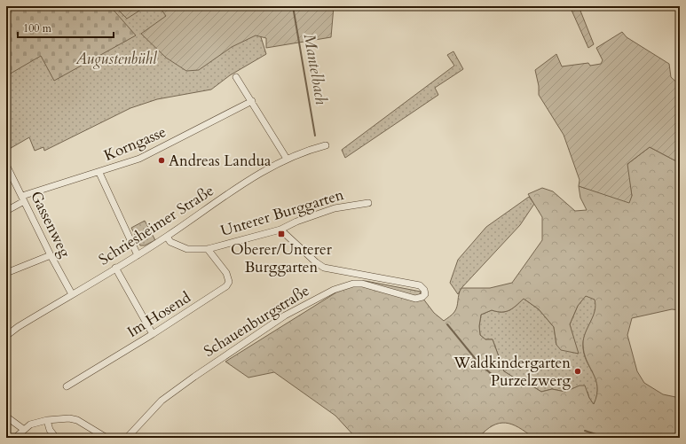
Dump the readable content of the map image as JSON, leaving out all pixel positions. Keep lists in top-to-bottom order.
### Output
{
  "streets": {
    "street": [
      "Korngasse",
      "Unterer Burggarten",
      "Gassenweg",
      "Schriesheimer Straße",
      "Im Hosend",
      "Schauenburgstraße"
    ]
  },
  "crossings": [
    ["Korngasse", "Gassenweg"],
    ["Unterer Burggarten", "Schriesheimer Straße"],
    ["Unterer Burggarten", "Im Hosend"],
    ["Unterer Burggarten", "Schauenburgstraße"],
    ["Gassenweg", "Schriesheimer Straße"]
  ],
  "water": ["Mantelbach"],
  "parks": ["Augustenbühl"],
  "places": {
    "other": ["Andreas Landua", "Waldkindergarten Purzelzwerg"],
    "transit": ["Oberer/Unterer Burggarten"]
  },
  "scale_bar": "100 m"
}
